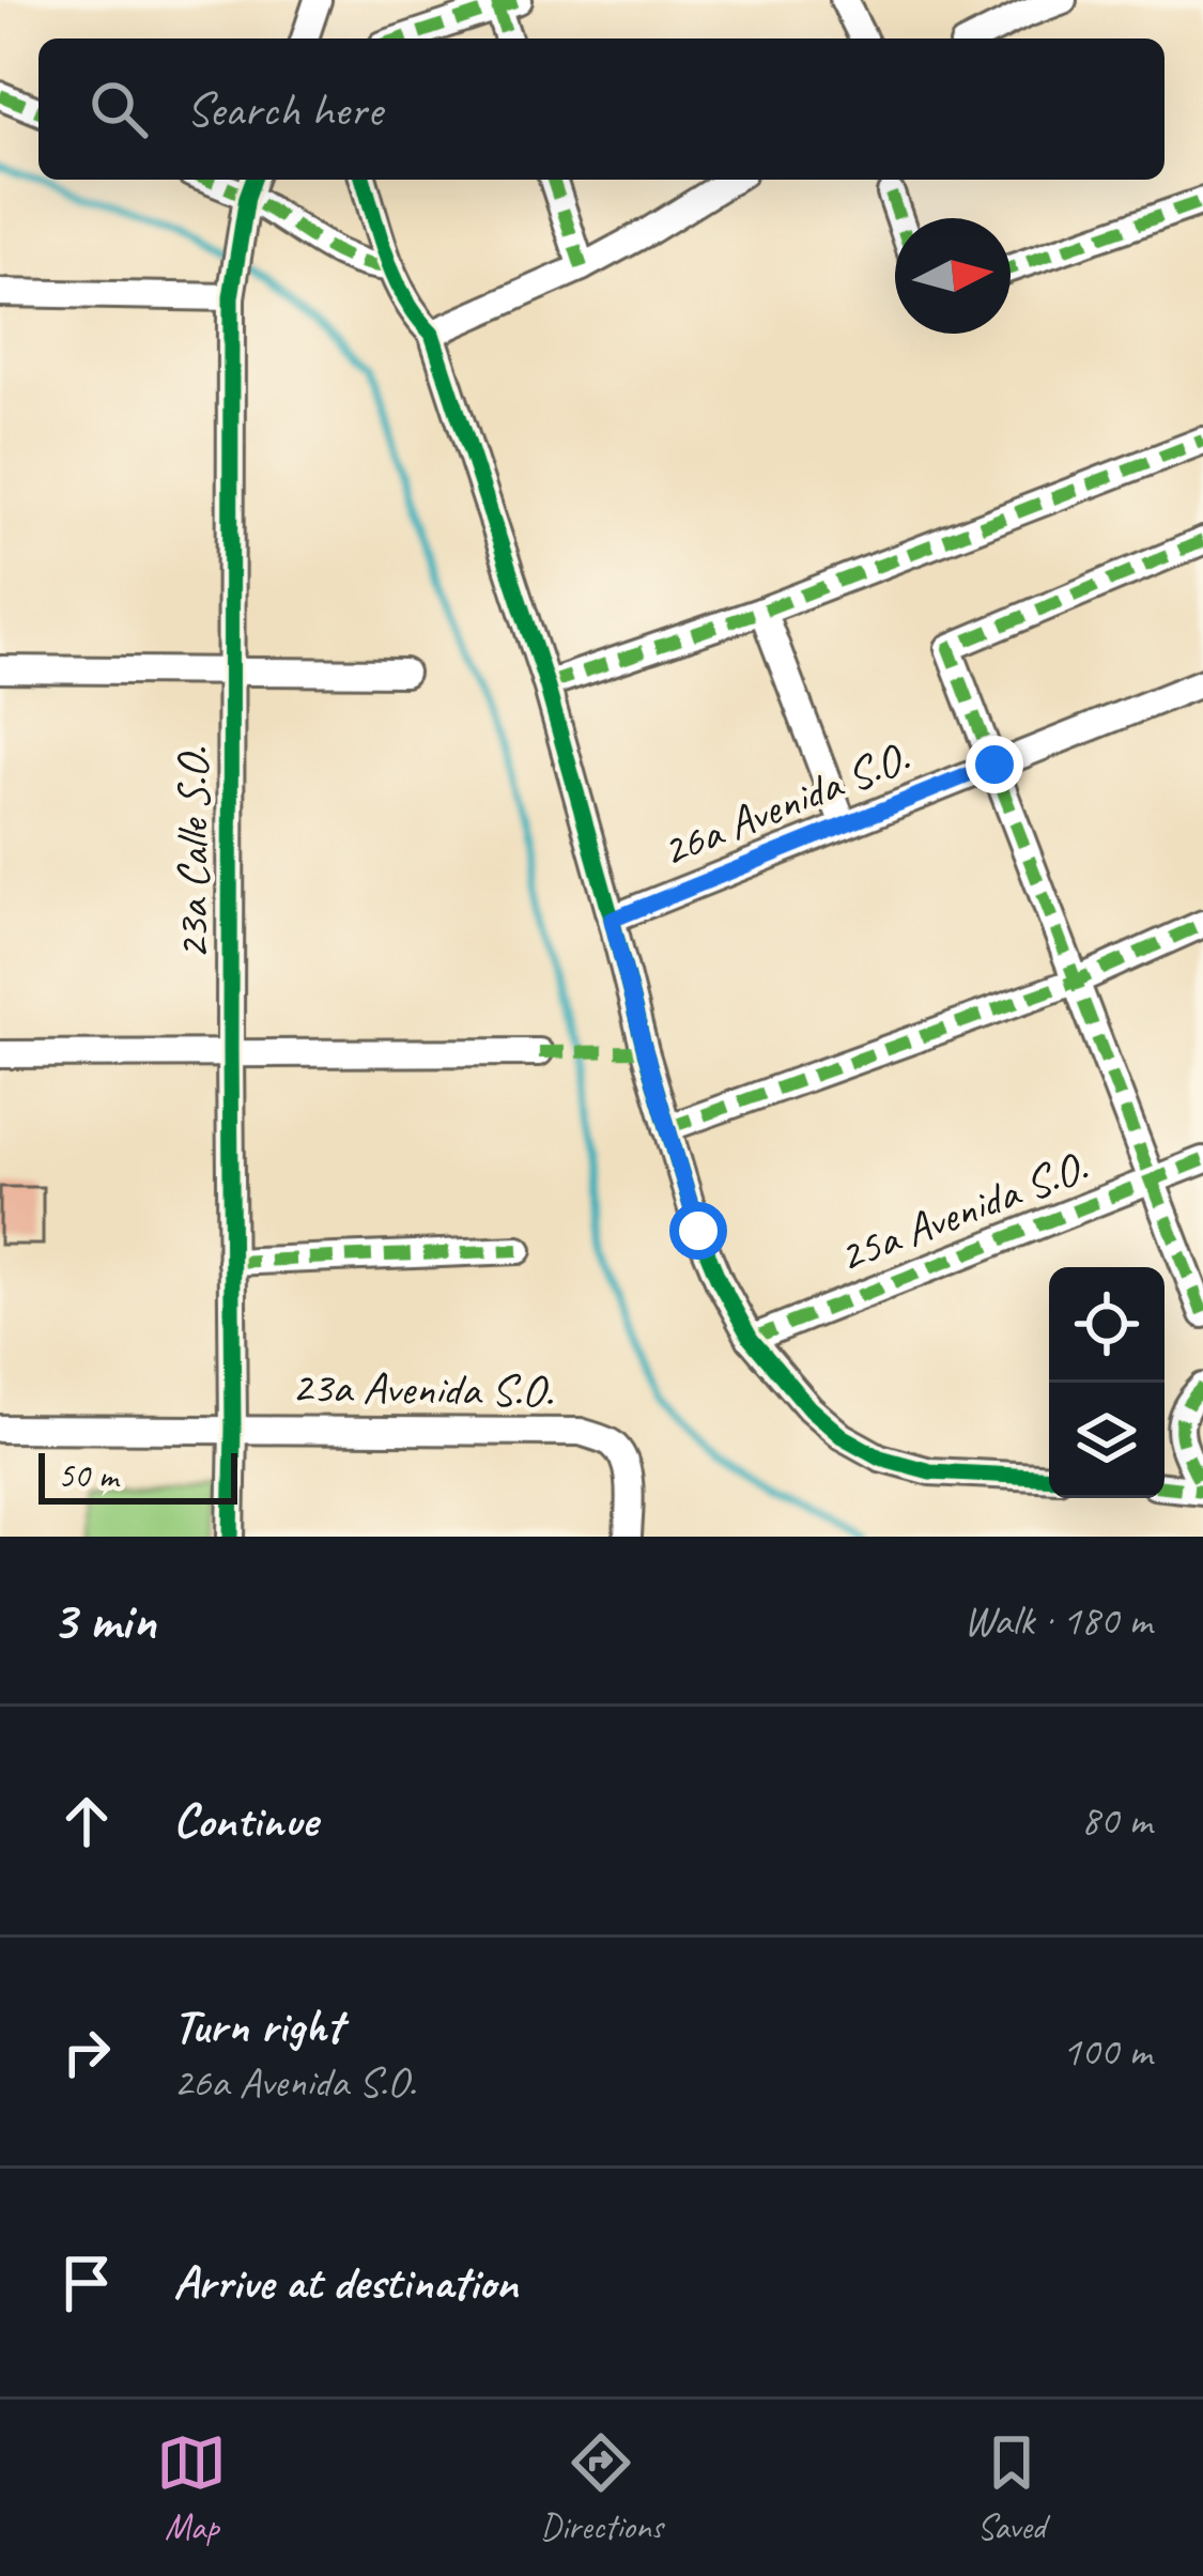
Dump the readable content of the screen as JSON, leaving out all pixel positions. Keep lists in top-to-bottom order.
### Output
{
  "streets": {
    "street": [
      "26a Avenida S.O.",
      "23a Calle S.O.",
      "25a Avenida S.O.",
      "23a Avenida S.O."
    ]
  },
  "crossings": [
    ["23a Calle S.O.", "23a Avenida S.O."]
  ],
  "scale_bar": "50 m",
  "north": "right",
  "page": {
    "search": "Search here",
    "scale": "50 m",
    "heading": ["3 min", "Walk · 180 m"],
    "list": [
      ["Continue", "80 m"],
      ["Turn right", "26a Avenida S.O.", "100 m"],
      "Arrive at destination"
    ],
    "nav": ["Map", "Directions", "Saved"]
  }
}
